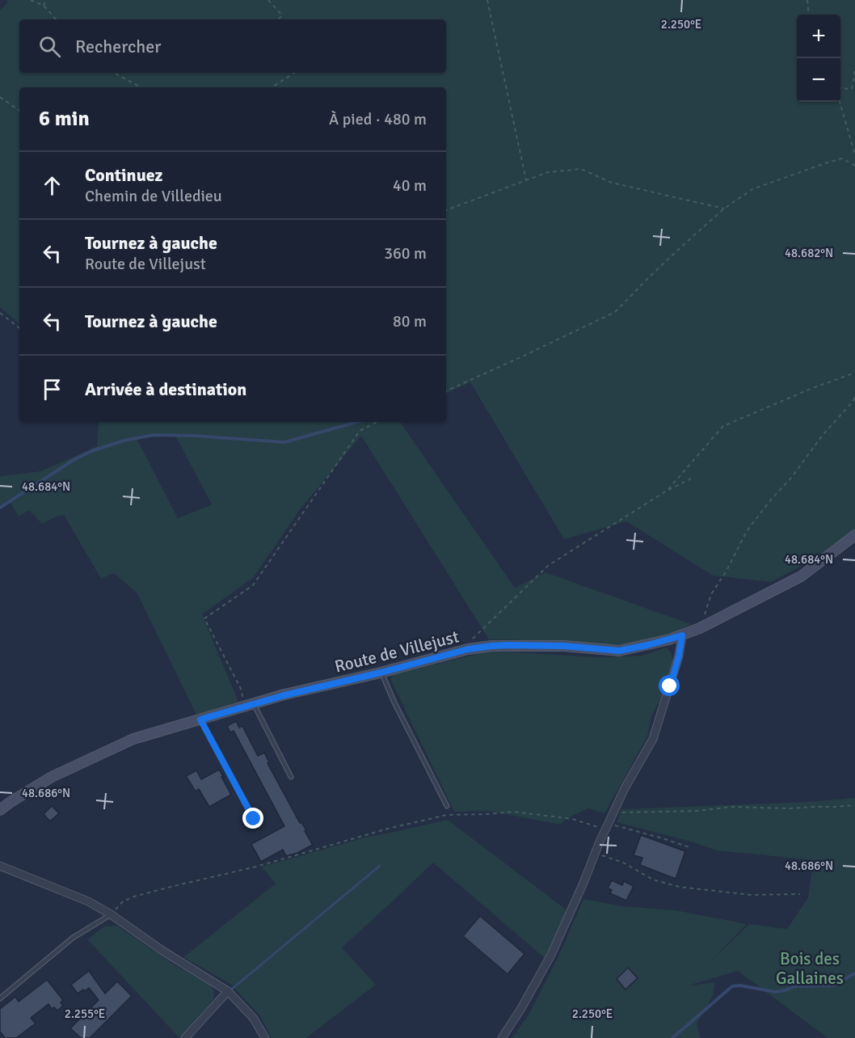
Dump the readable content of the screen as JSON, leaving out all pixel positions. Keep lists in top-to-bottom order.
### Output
{
  "streets": {
    "main road": ["Route de Villejust"]
  },
  "parks": ["Bois des Gallaines"],
  "page": {
    "map_buttons": ["+", "−"],
    "search": "Rechercher",
    "heading": ["6 min", "À pied · 480 m"],
    "list": [
      ["Continuez", "Chemin de Villedieu", "40 m"],
      ["Tournez à gauche", "Route de Villejust", "360 m"],
      ["Tournez à gauche", "80 m"],
      "Arrivée à destination"
    ]
  },
  "coordinates": [
    "2.250°E",
    "48.682°N",
    "48.684°N",
    "48.686°N",
    "2.255°E"
  ]
}
